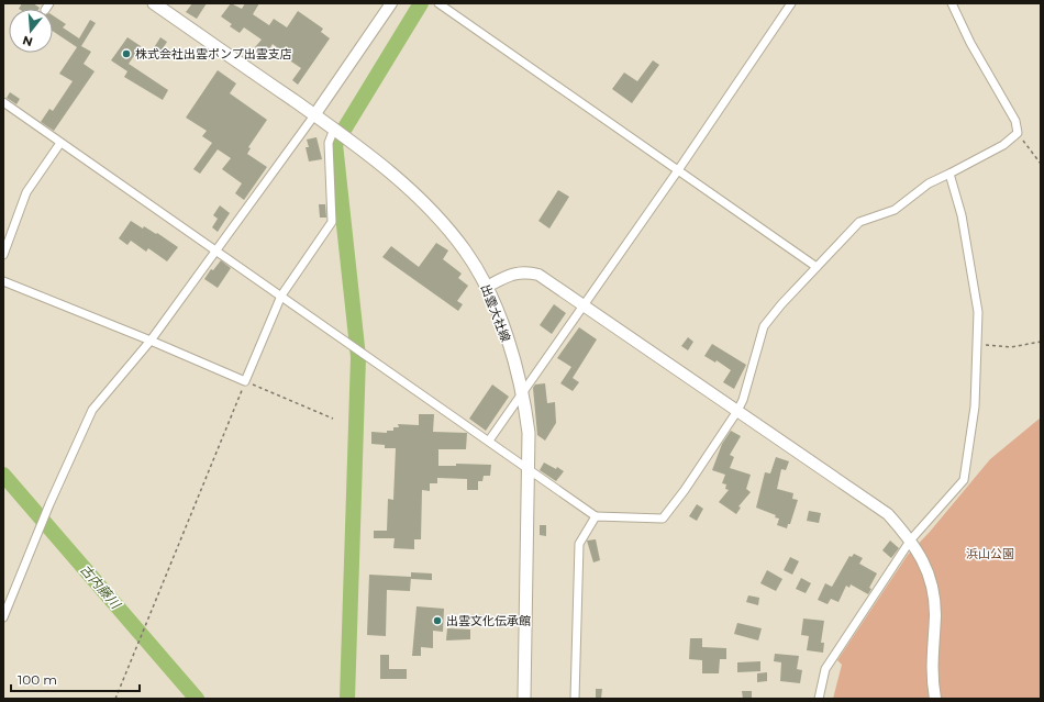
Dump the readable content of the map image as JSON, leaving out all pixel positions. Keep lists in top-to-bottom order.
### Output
{
  "streets": {
    "main road": ["出雲大社線"]
  },
  "water": ["古内藤川"],
  "parks": ["浜山公園"],
  "places": ["株式会社出雲ポンプ出雲支店", "出雲文化伝承館"],
  "scale_bar": "100 m",
  "north": "bottom"
}
